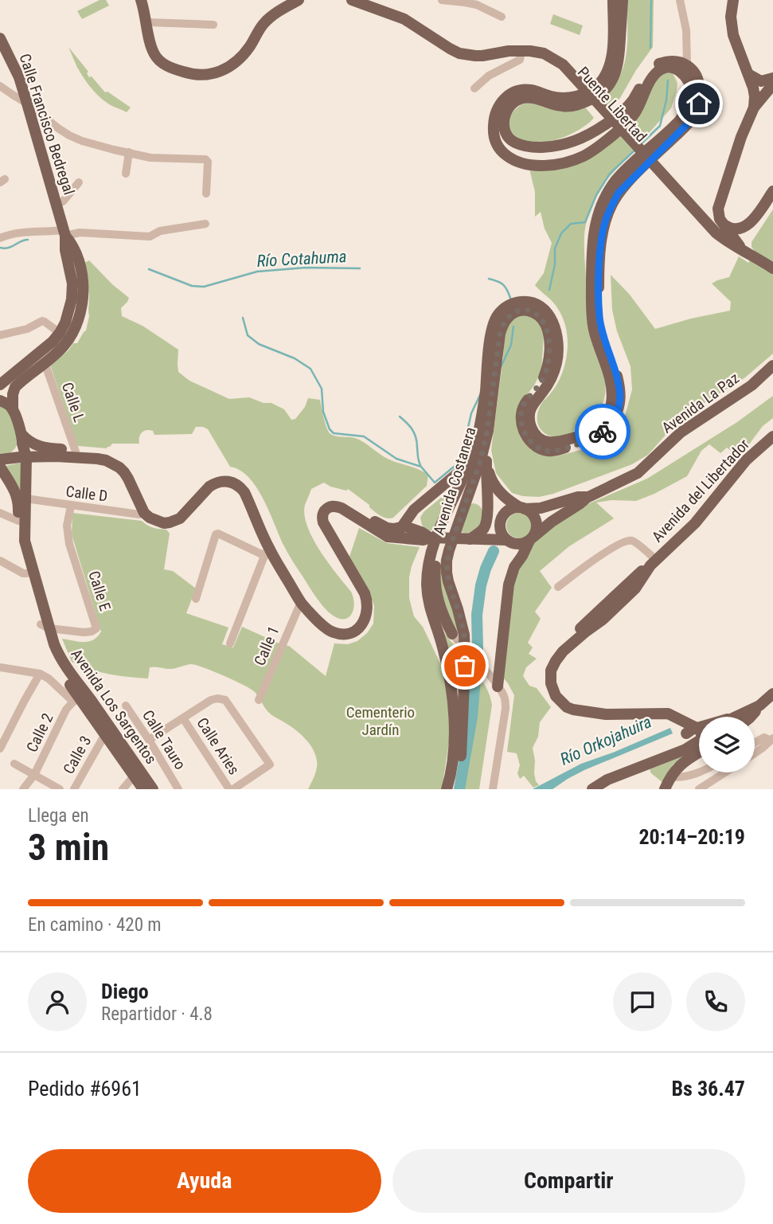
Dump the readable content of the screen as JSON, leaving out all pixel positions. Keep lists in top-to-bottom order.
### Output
{
  "streets": {
    "main road": [
      "Puente Libertad",
      "Calle Francisco Bedregal",
      "Avenida La Paz",
      "Avenida Costanera",
      "Avenida del Libertador",
      "Avenida Los Sargentos"
    ],
    "street": [
      "Calle L",
      "Calle D",
      "Calle E",
      "Calle 1",
      "Calle 2",
      "Calle Tauro",
      "Calle Aries",
      "Calle 3"
    ]
  },
  "crossings": [
    ["Calle D", "Calle E"],
    ["Calle D", "Avenida Los Sargentos"],
    ["Calle E", "Avenida Los Sargentos"],
    ["Avenida Los Sargentos", "Calle 2"],
    ["Avenida Los Sargentos", "Calle 3"]
  ],
  "water": ["Río Cotahuma", "Río Orkojahuira"],
  "parks": ["Cementerio Jardín"],
  "page": {
    "heading": ["3 min", "Llega en", "20:14–20:19"],
    "panel": [
      "Diego",
      "Repartidor · 4.8",
      "Pedido #6961",
      "Bs 36.47"
    ],
    "bar": "En camino · 420 m",
    "buttons": ["Ayuda", "Compartir"]
  }
}
